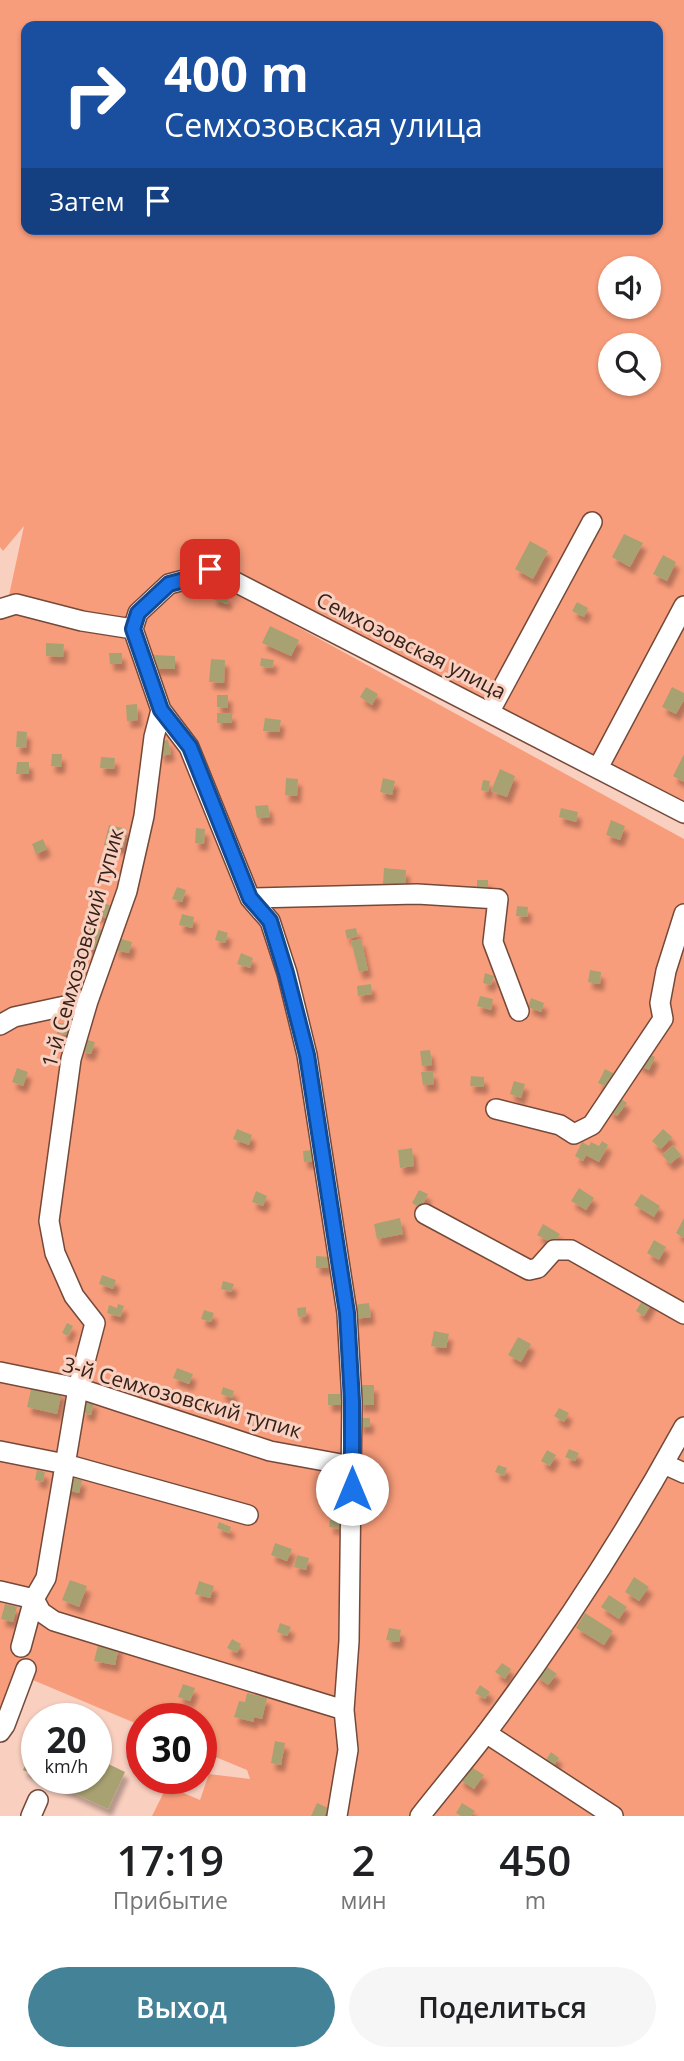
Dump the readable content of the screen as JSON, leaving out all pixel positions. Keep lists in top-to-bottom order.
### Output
{
  "streets": {
    "street": ["Семхозовская улица", "1-й Семхозовский тупик", "3-й Семхозовский тупик"]
  },
  "crossings": [
    ["1-й Семхозовский тупик", "3-й Семхозовский тупик"]
  ],
  "page": {
    "turn": ["400 m", "Семхозовская улица"],
    "then": "Затем",
    "speed": "20 km/h",
    "limit": "30",
    "eta": [
      "17:19",
      "Прибытие",
      "2",
      "мин",
      "450",
      "m"
    ],
    "buttons": ["Выход", "Поделиться"]
  }
}
